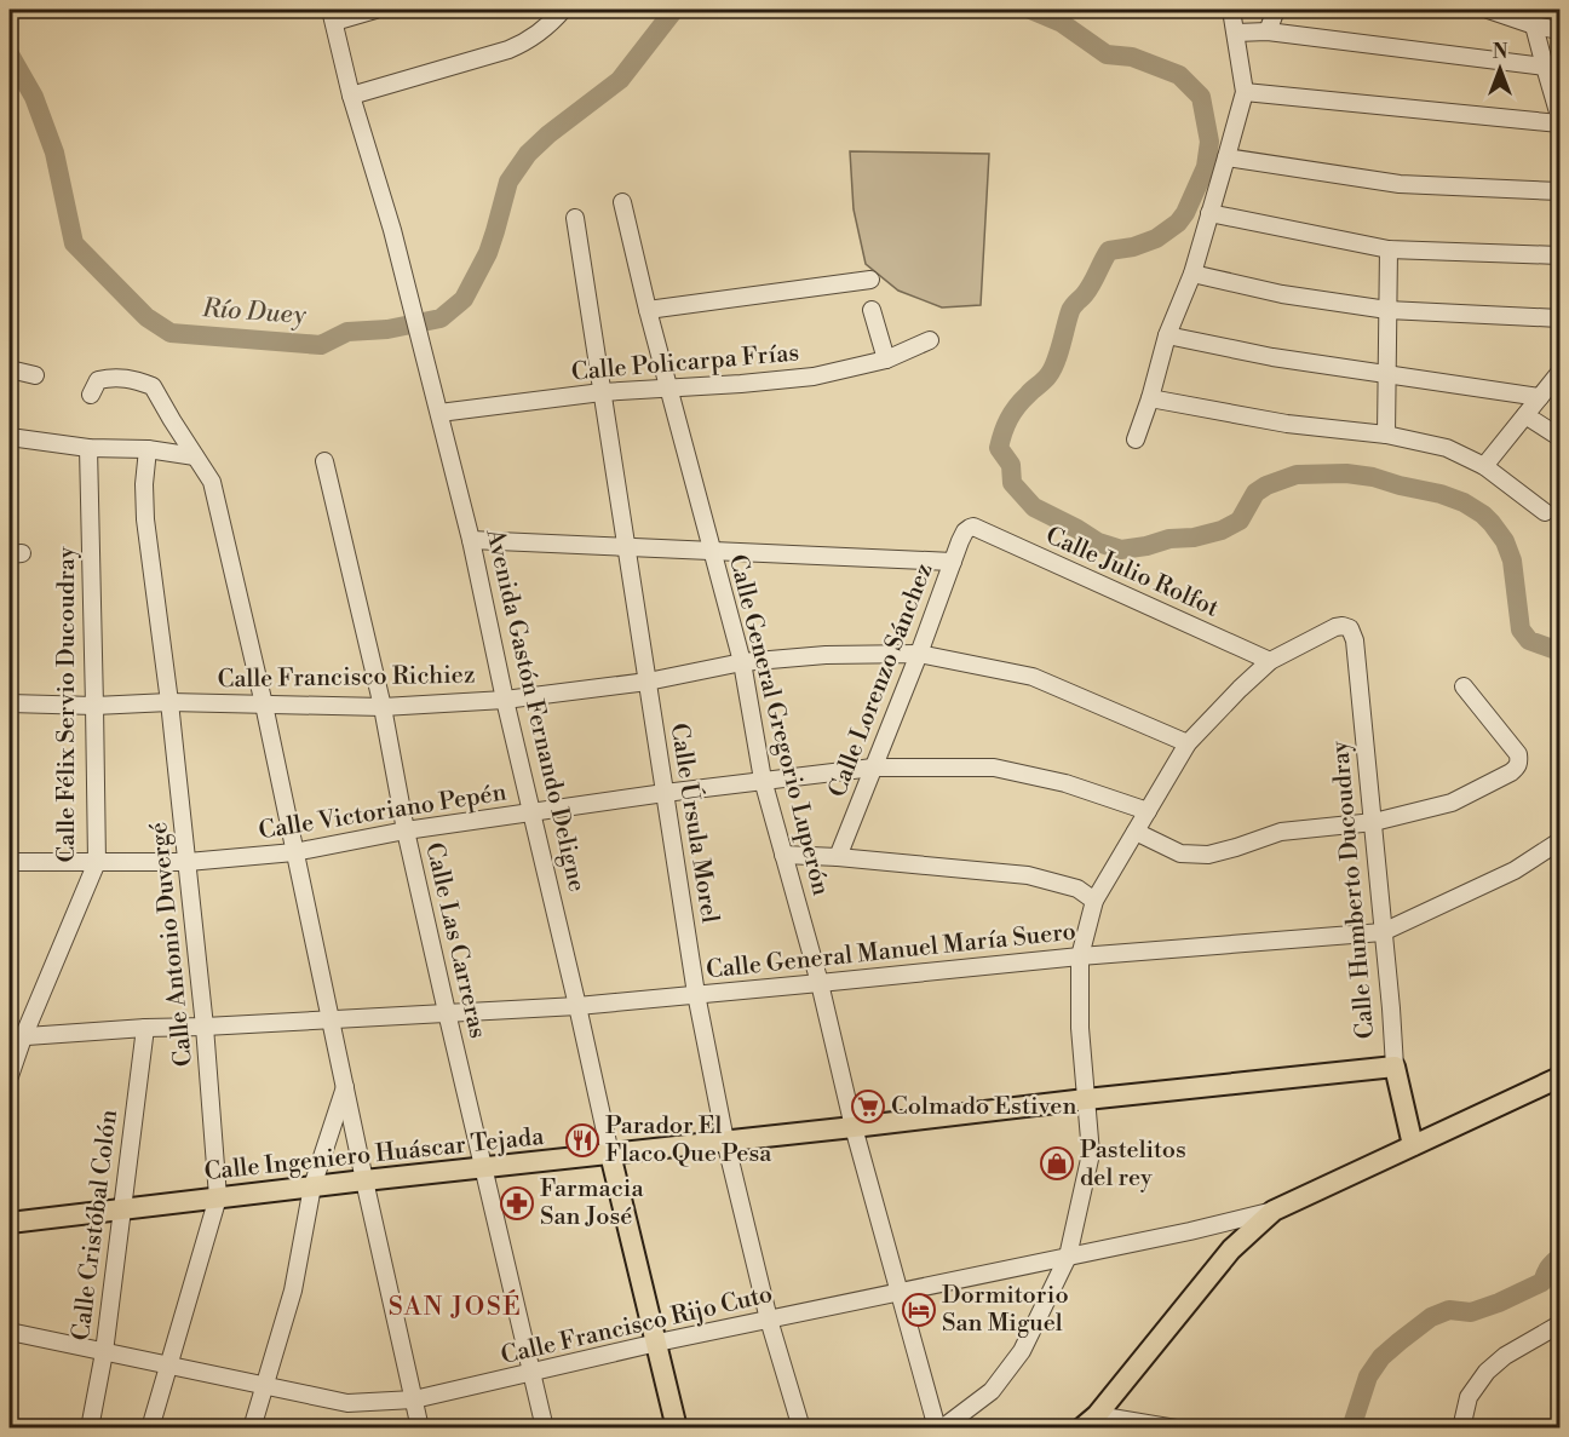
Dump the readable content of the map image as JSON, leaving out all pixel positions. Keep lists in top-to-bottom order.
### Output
{
  "streets": {
    "main road": ["Avenida Gastón Fernando Deligne", "Calle Humberto Ducoudray", "Calle Ingeniero Huáscar Tejada"],
    "street": [
      "Calle Policarpa Frías",
      "Calle Julio Rolfot",
      "Calle Francisco Richiez",
      "Calle Lorenzo Sánchez",
      "Calle Félix Servio Ducoudray",
      "Calle General Gregorio Luperón",
      "Calle Victoriano Pepén",
      "Calle Úrsula Morel",
      "Calle Las Carreras",
      "Calle Antonio Duvergé",
      "Calle General Manuel María Suero",
      "Calle Cristóbal Colón",
      "Calle Francisco Rijo Cuto"
    ]
  },
  "crossings": [
    ["Calle Policarpa Frías", "Avenida Gastón Fernando Deligne"],
    ["Calle Policarpa Frías", "Calle General Gregorio Luperón"],
    ["Calle Policarpa Frías", "Calle Úrsula Morel"],
    ["Calle Julio Rolfot", "Calle Lorenzo Sánchez"],
    ["Calle Julio Rolfot", "Calle Humberto Ducoudray"],
    ["Calle Francisco Richiez", "Calle Lorenzo Sánchez"],
    ["Calle Francisco Richiez", "Calle Félix Servio Ducoudray"],
    ["Calle Francisco Richiez", "Avenida Gastón Fernando Deligne"],
    ["Calle Francisco Richiez", "Calle General Gregorio Luperón"],
    ["Calle Francisco Richiez", "Calle Úrsula Morel"],
    ["Calle Francisco Richiez", "Calle Las Carreras"],
    ["Calle Francisco Richiez", "Calle Antonio Duvergé"],
    ["Calle Lorenzo Sánchez", "Calle Victoriano Pepén"],
    ["Calle Félix Servio Ducoudray", "Calle Victoriano Pepén"],
    ["Calle Félix Servio Ducoudray", "Calle General Manuel María Suero"],
    ["Avenida Gastón Fernando Deligne", "Calle Victoriano Pepén"],
    ["Avenida Gastón Fernando Deligne", "Calle General Manuel María Suero"],
    ["Avenida Gastón Fernando Deligne", "Calle Ingeniero Huáscar Tejada"],
    ["Avenida Gastón Fernando Deligne", "Calle Francisco Rijo Cuto"],
    ["Calle General Gregorio Luperón", "Calle Victoriano Pepén"],
    ["Calle General Gregorio Luperón", "Calle General Manuel María Suero"],
    ["Calle General Gregorio Luperón", "Calle Ingeniero Huáscar Tejada"],
    ["Calle General Gregorio Luperón", "Calle Francisco Rijo Cuto"],
    ["Calle Victoriano Pepén", "Calle Úrsula Morel"],
    ["Calle Victoriano Pepén", "Calle Las Carreras"],
    ["Calle Victoriano Pepén", "Calle Antonio Duvergé"],
    ["Calle Úrsula Morel", "Calle General Manuel María Suero"],
    ["Calle Úrsula Morel", "Calle Ingeniero Huáscar Tejada"],
    ["Calle Úrsula Morel", "Calle Francisco Rijo Cuto"],
    ["Calle Humberto Ducoudray", "Calle General Manuel María Suero"],
    ["Calle Humberto Ducoudray", "Calle Ingeniero Huáscar Tejada"],
    ["Calle Las Carreras", "Calle General Manuel María Suero"],
    ["Calle Las Carreras", "Calle Ingeniero Huáscar Tejada"],
    ["Calle Las Carreras", "Calle Francisco Rijo Cuto"],
    ["Calle Antonio Duvergé", "Calle General Manuel María Suero"],
    ["Calle Antonio Duvergé", "Calle Ingeniero Huáscar Tejada"],
    ["Calle Antonio Duvergé", "Calle Francisco Rijo Cuto"],
    ["Calle General Manuel María Suero", "Calle Cristóbal Colón"],
    ["Calle Ingeniero Huáscar Tejada", "Calle Cristóbal Colón"],
    ["Calle Cristóbal Colón", "Calle Francisco Rijo Cuto"]
  ],
  "districts": ["SAN JOSÉ"],
  "water": ["Río Duey"],
  "places": {
    "supermarket": ["Colmado Estiven"],
    "restaurant": ["Parador El Flaco Que Pesa"],
    "shop": ["Pastelitos del rey"],
    "pharmacy": ["Farmacia San José"],
    "hotel": ["Dormitorio San Miguel"]
  },
  "north": "top"
}
